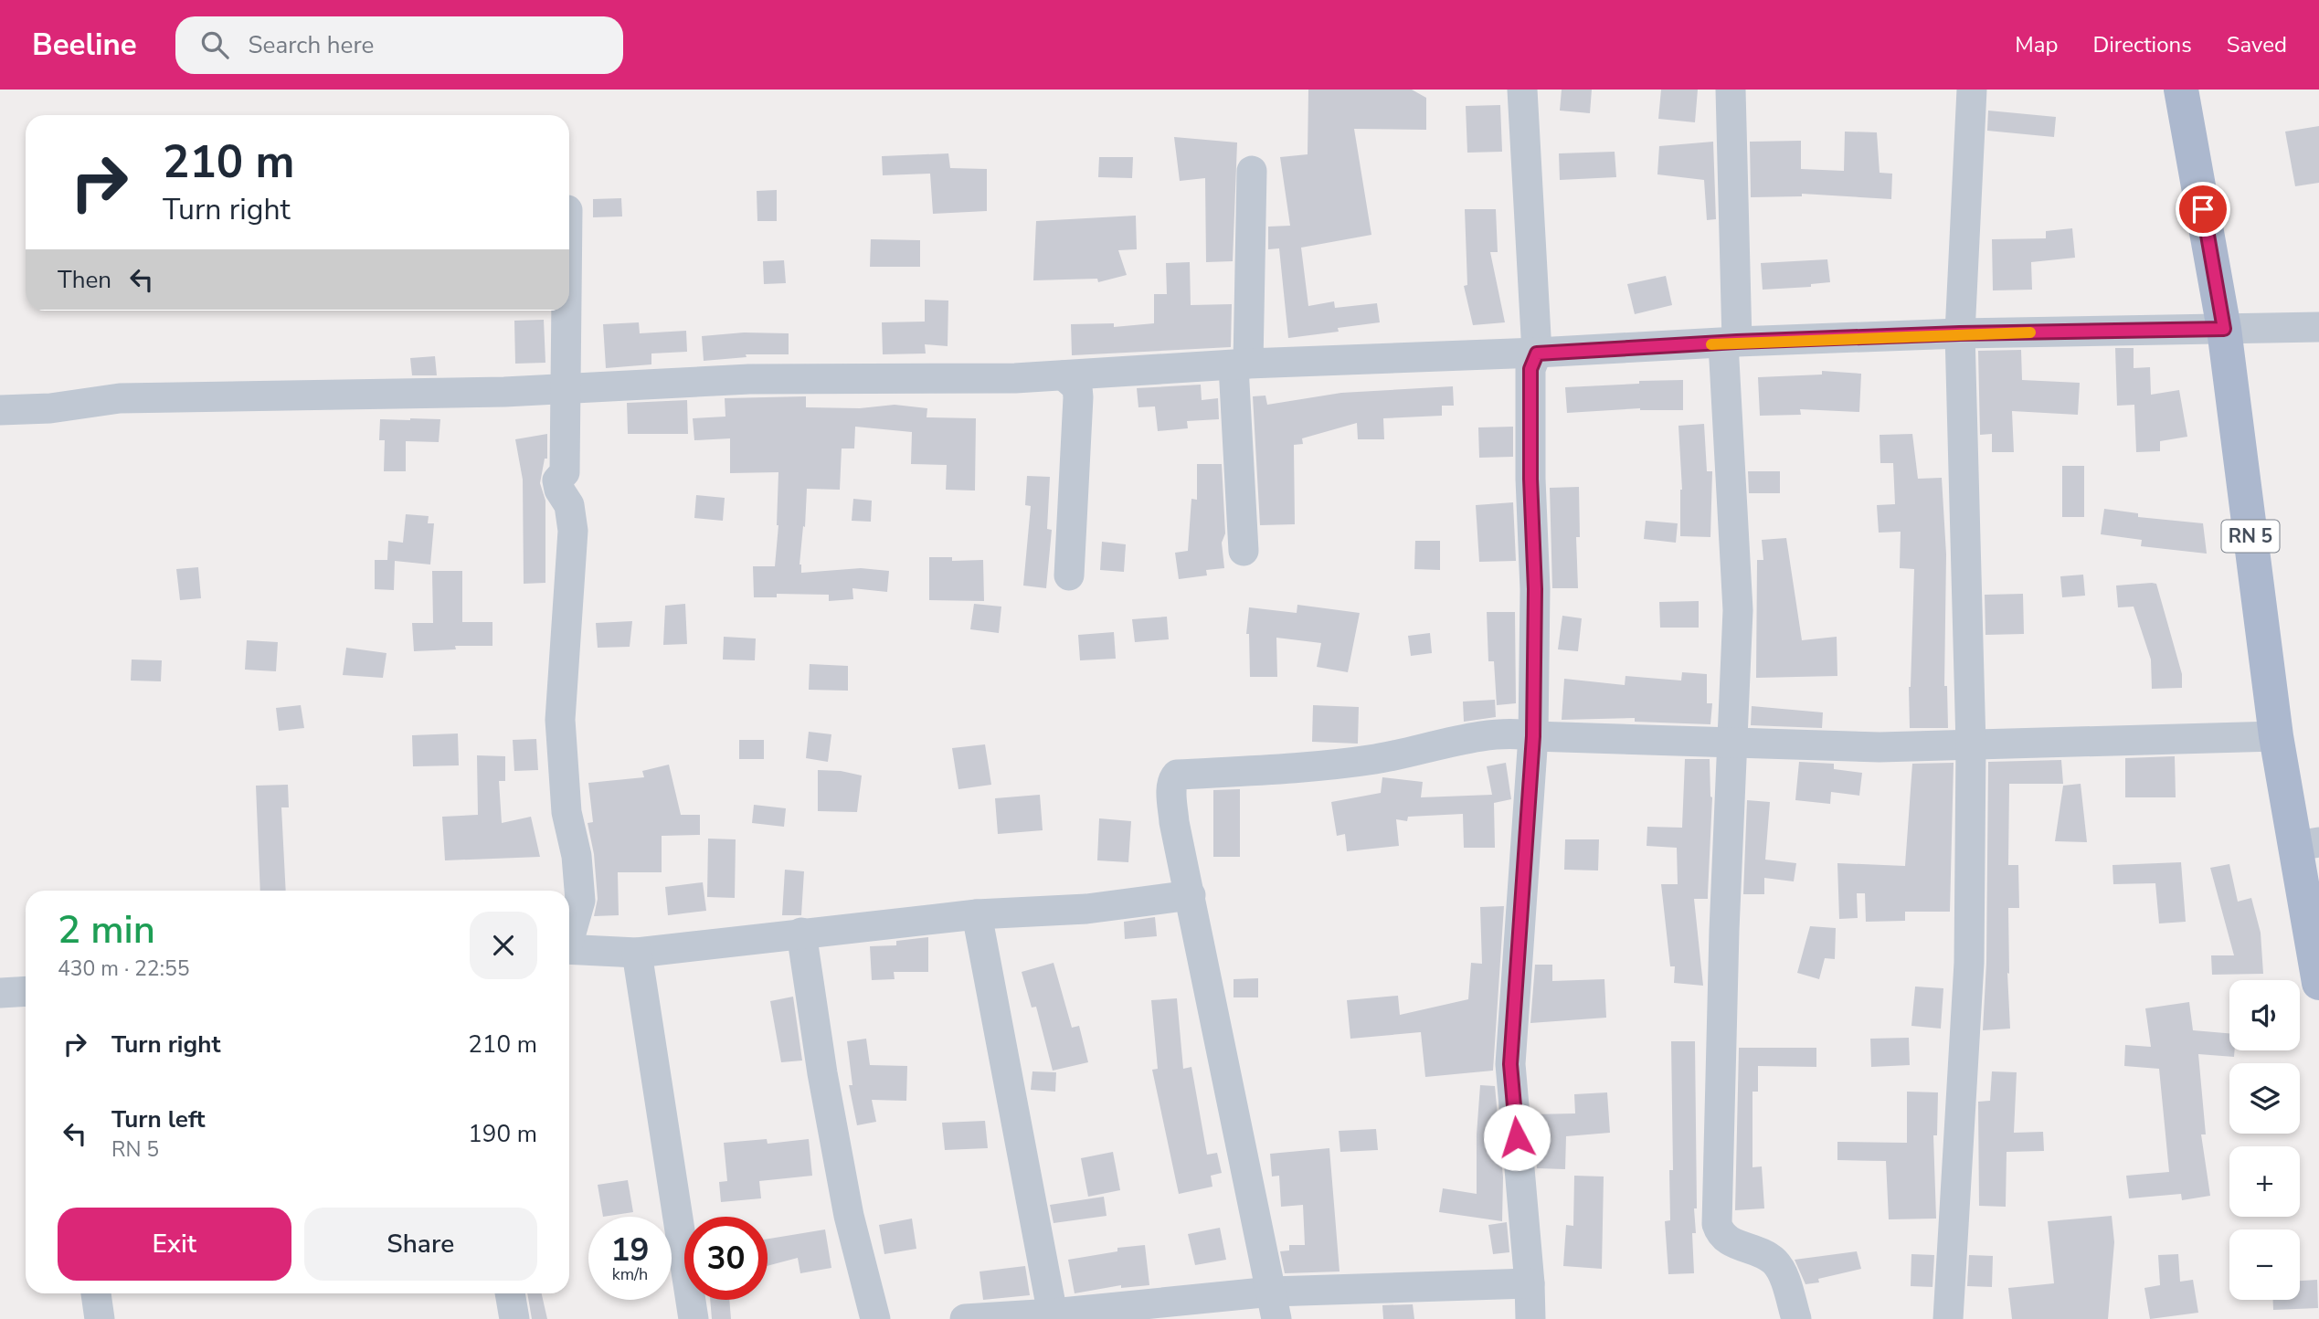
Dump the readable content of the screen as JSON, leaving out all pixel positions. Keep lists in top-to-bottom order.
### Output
{
  "streets": {
    "main road": ["RN 5"]
  },
  "page": {
    "header": "Beeline",
    "search": "Search here",
    "nav": ["Map", "Directions", "Saved"],
    "turn": ["210 m", "Turn right"],
    "then": "Then",
    "heading": ["2 min", "430 m · 22:55"],
    "map_buttons": ["+", "−"],
    "list": [
      {
        "name": "Turn right",
        "value": "210 m"
      },
      {
        "name": "Turn left",
        "note": "RN 5",
        "value": "190 m"
      }
    ],
    "buttons": ["Exit", "Share"],
    "speed": "19 km/h",
    "limit": "30"
  }
}
